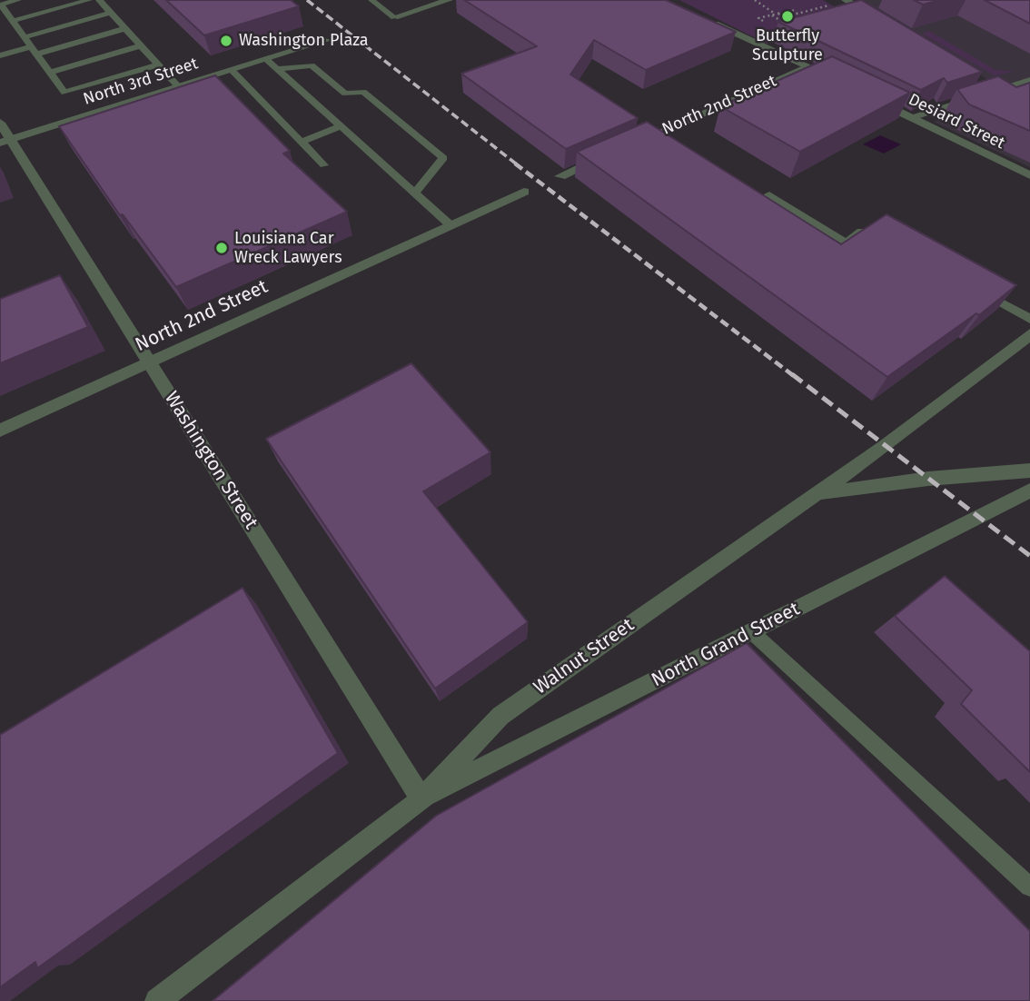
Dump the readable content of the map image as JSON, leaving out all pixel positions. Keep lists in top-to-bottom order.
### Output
{
  "streets": {
    "street": [
      "North 3rd Street",
      "North 2nd Street",
      "Desiard Street",
      "Washington Street",
      "North Grand Street",
      "Walnut Street"
    ]
  },
  "crossings": [
    ["North 3rd Street", "Washington Street"],
    ["North 2nd Street", "Washington Street"],
    ["Washington Street", "North Grand Street"],
    ["Washington Street", "Walnut Street"],
    ["North Grand Street", "Walnut Street"]
  ],
  "places": ["Butterfly Sculpture", "Washington Plaza", "Louisiana Car Wreck Lawyers"]
}
